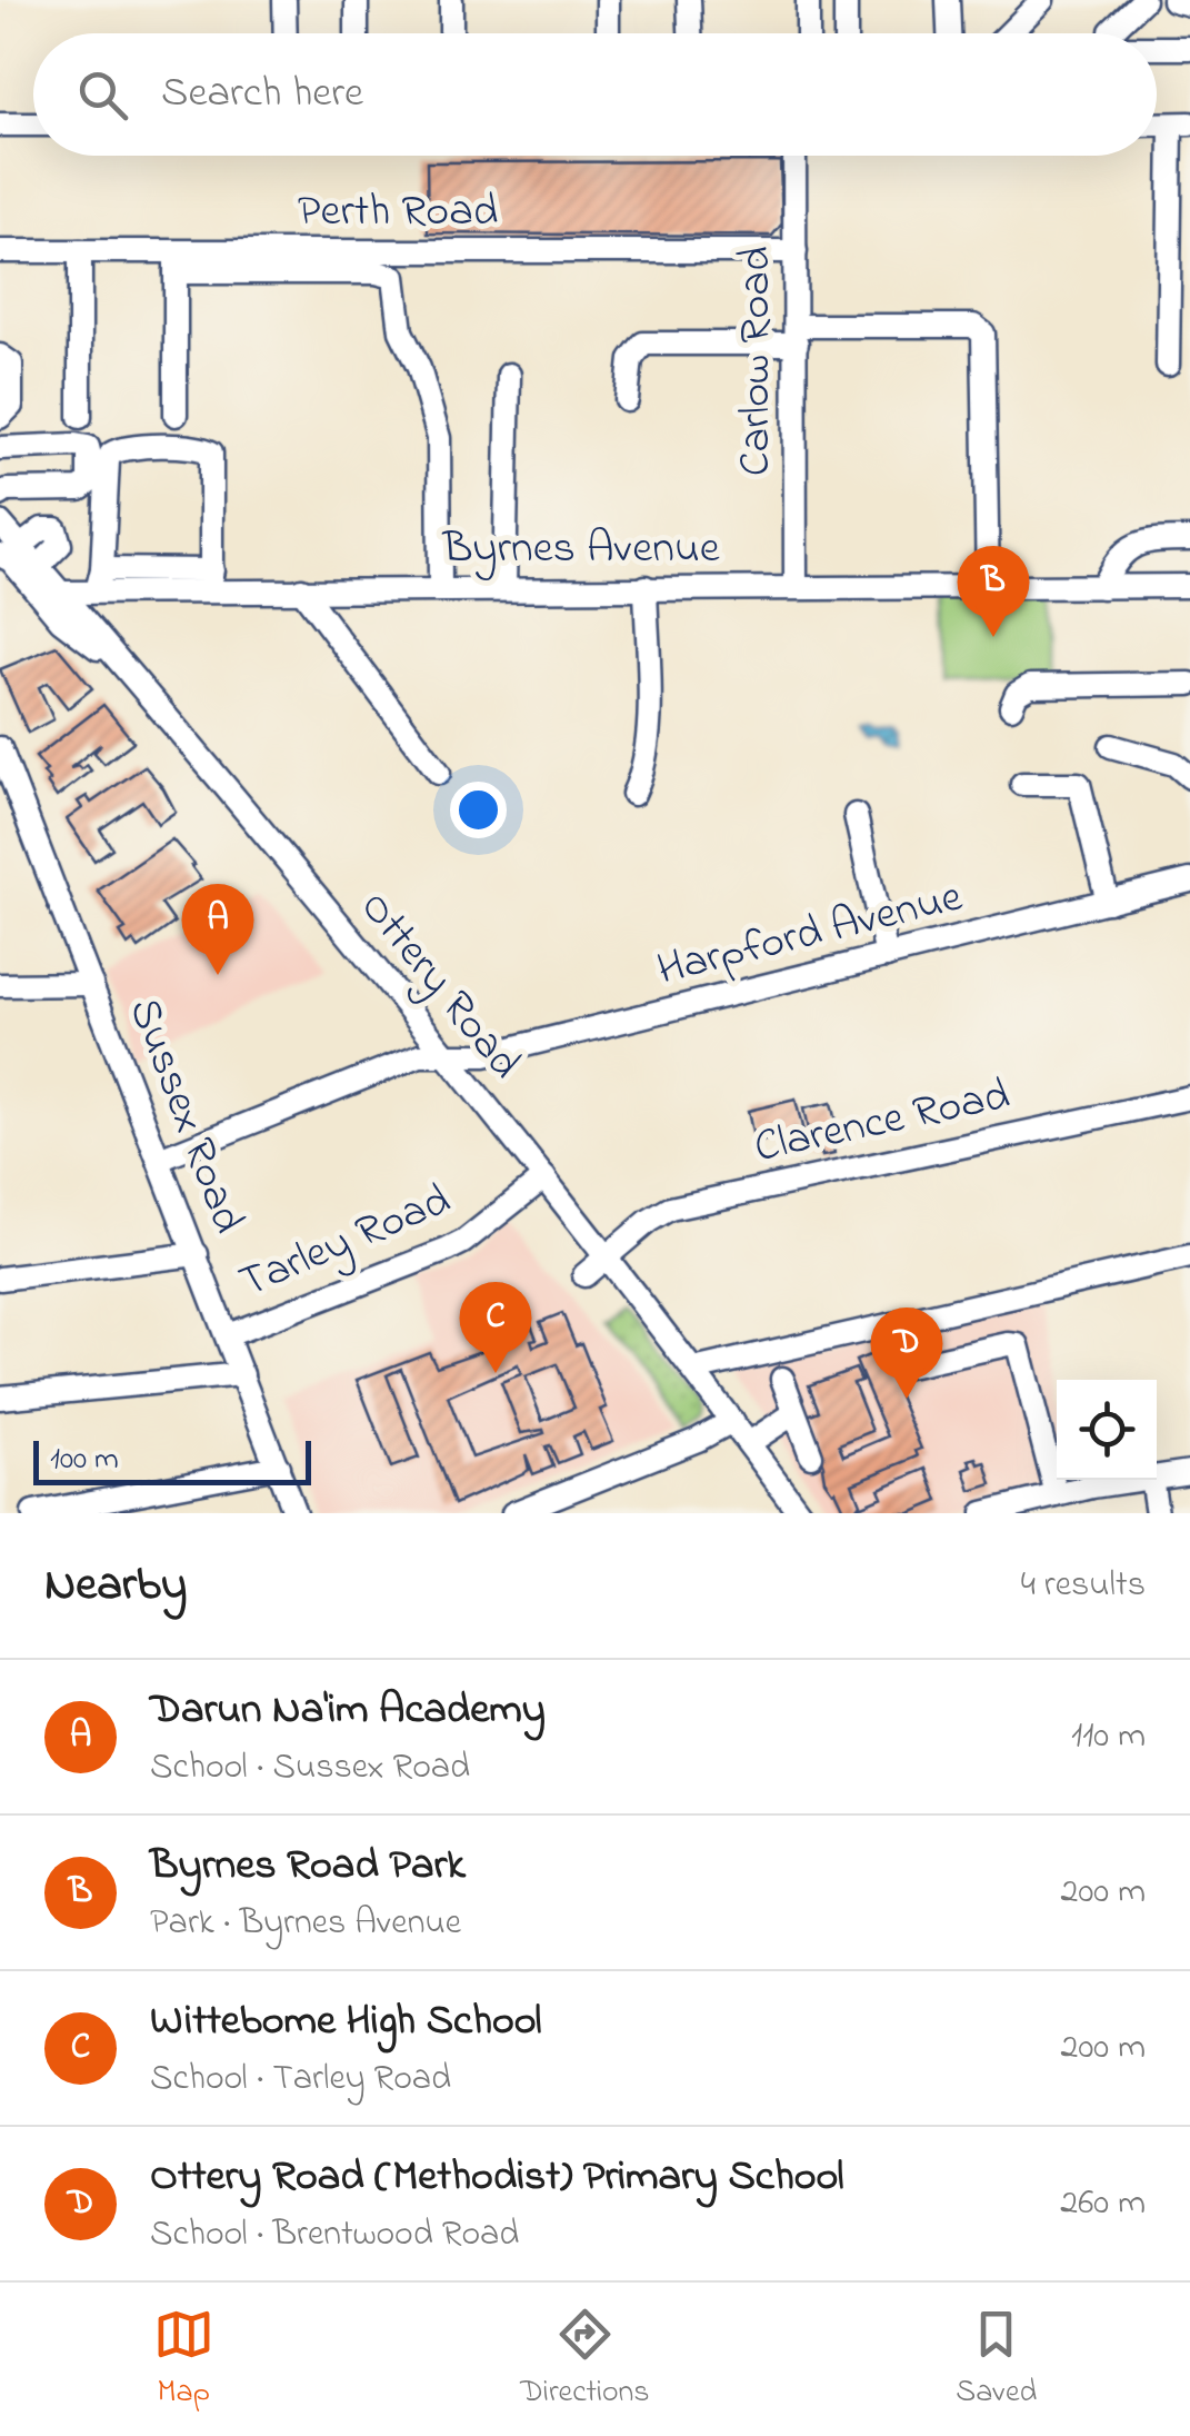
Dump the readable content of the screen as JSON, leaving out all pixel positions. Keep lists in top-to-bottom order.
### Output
{
  "streets": {
    "street": [
      "Perth Road",
      "Carlow Road",
      "Byrnes Avenue",
      "Harpford Avenue",
      "Ottery Road",
      "Sussex Road",
      "Clarence Road",
      "Tarley Road"
    ]
  },
  "crossings": [
    ["Perth Road", "Carlow Road"],
    ["Carlow Road", "Byrnes Avenue"],
    ["Byrnes Avenue", "Ottery Road"],
    ["Harpford Avenue", "Ottery Road"],
    ["Harpford Avenue", "Sussex Road"],
    ["Ottery Road", "Clarence Road"],
    ["Ottery Road", "Tarley Road"],
    ["Sussex Road", "Tarley Road"]
  ],
  "scale_bar": "100 m",
  "page": {
    "search": "Search here",
    "pins": [
      "B",
      "A",
      "C",
      "D"
    ],
    "scale": "100 m",
    "heading": ["Nearby", "4 results"],
    "list": [
      {
        "mark": "A",
        "name": "Darun Na'im Academy",
        "note": "School · Sussex Road",
        "value": "110 m"
      },
      {
        "mark": "B",
        "name": "Byrnes Road Park",
        "note": "Park · Byrnes Avenue",
        "value": "200 m"
      },
      {
        "mark": "C",
        "name": "Wittebome High School",
        "note": "School · Tarley Road",
        "value": "200 m"
      },
      {
        "mark": "D",
        "name": "Ottery Road (Methodist) Primary School",
        "note": "School · Brentwood Road",
        "value": "260 m"
      }
    ],
    "nav": ["Map", "Directions", "Saved"]
  }
}
